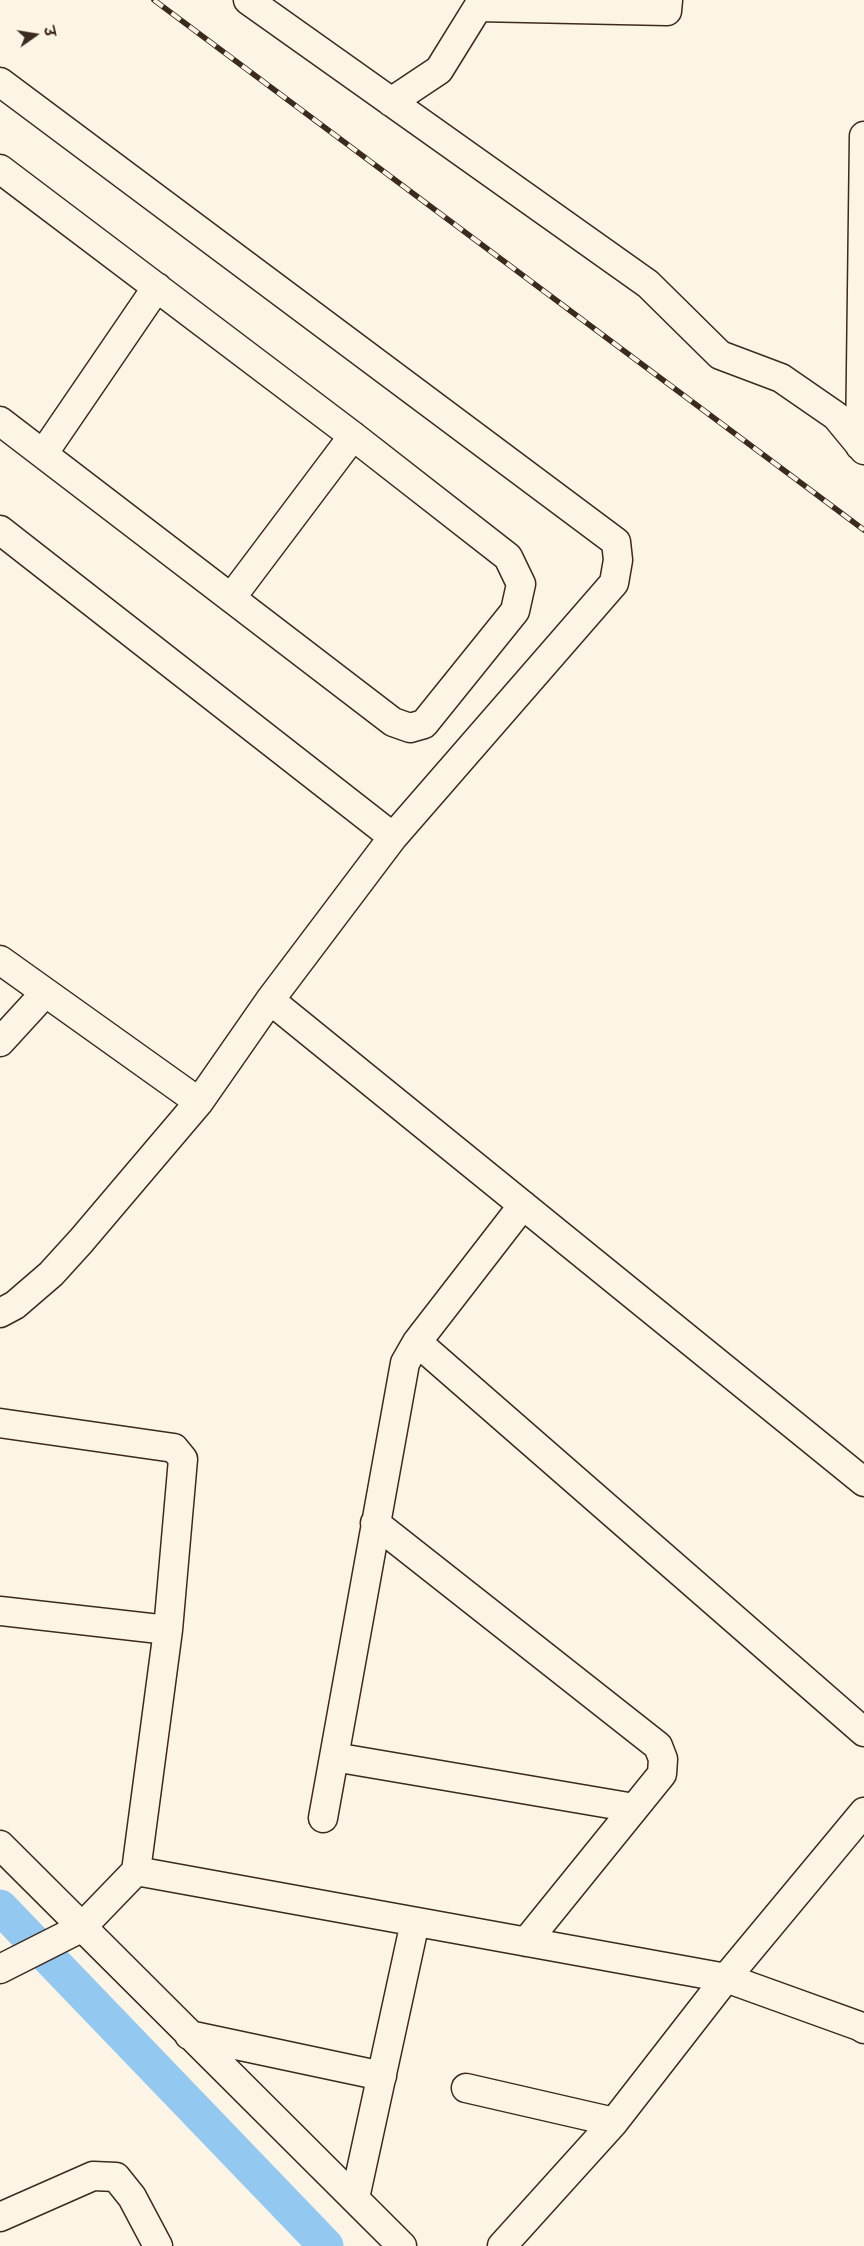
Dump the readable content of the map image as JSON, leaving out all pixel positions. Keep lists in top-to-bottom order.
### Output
{
  "north": "right"
}
